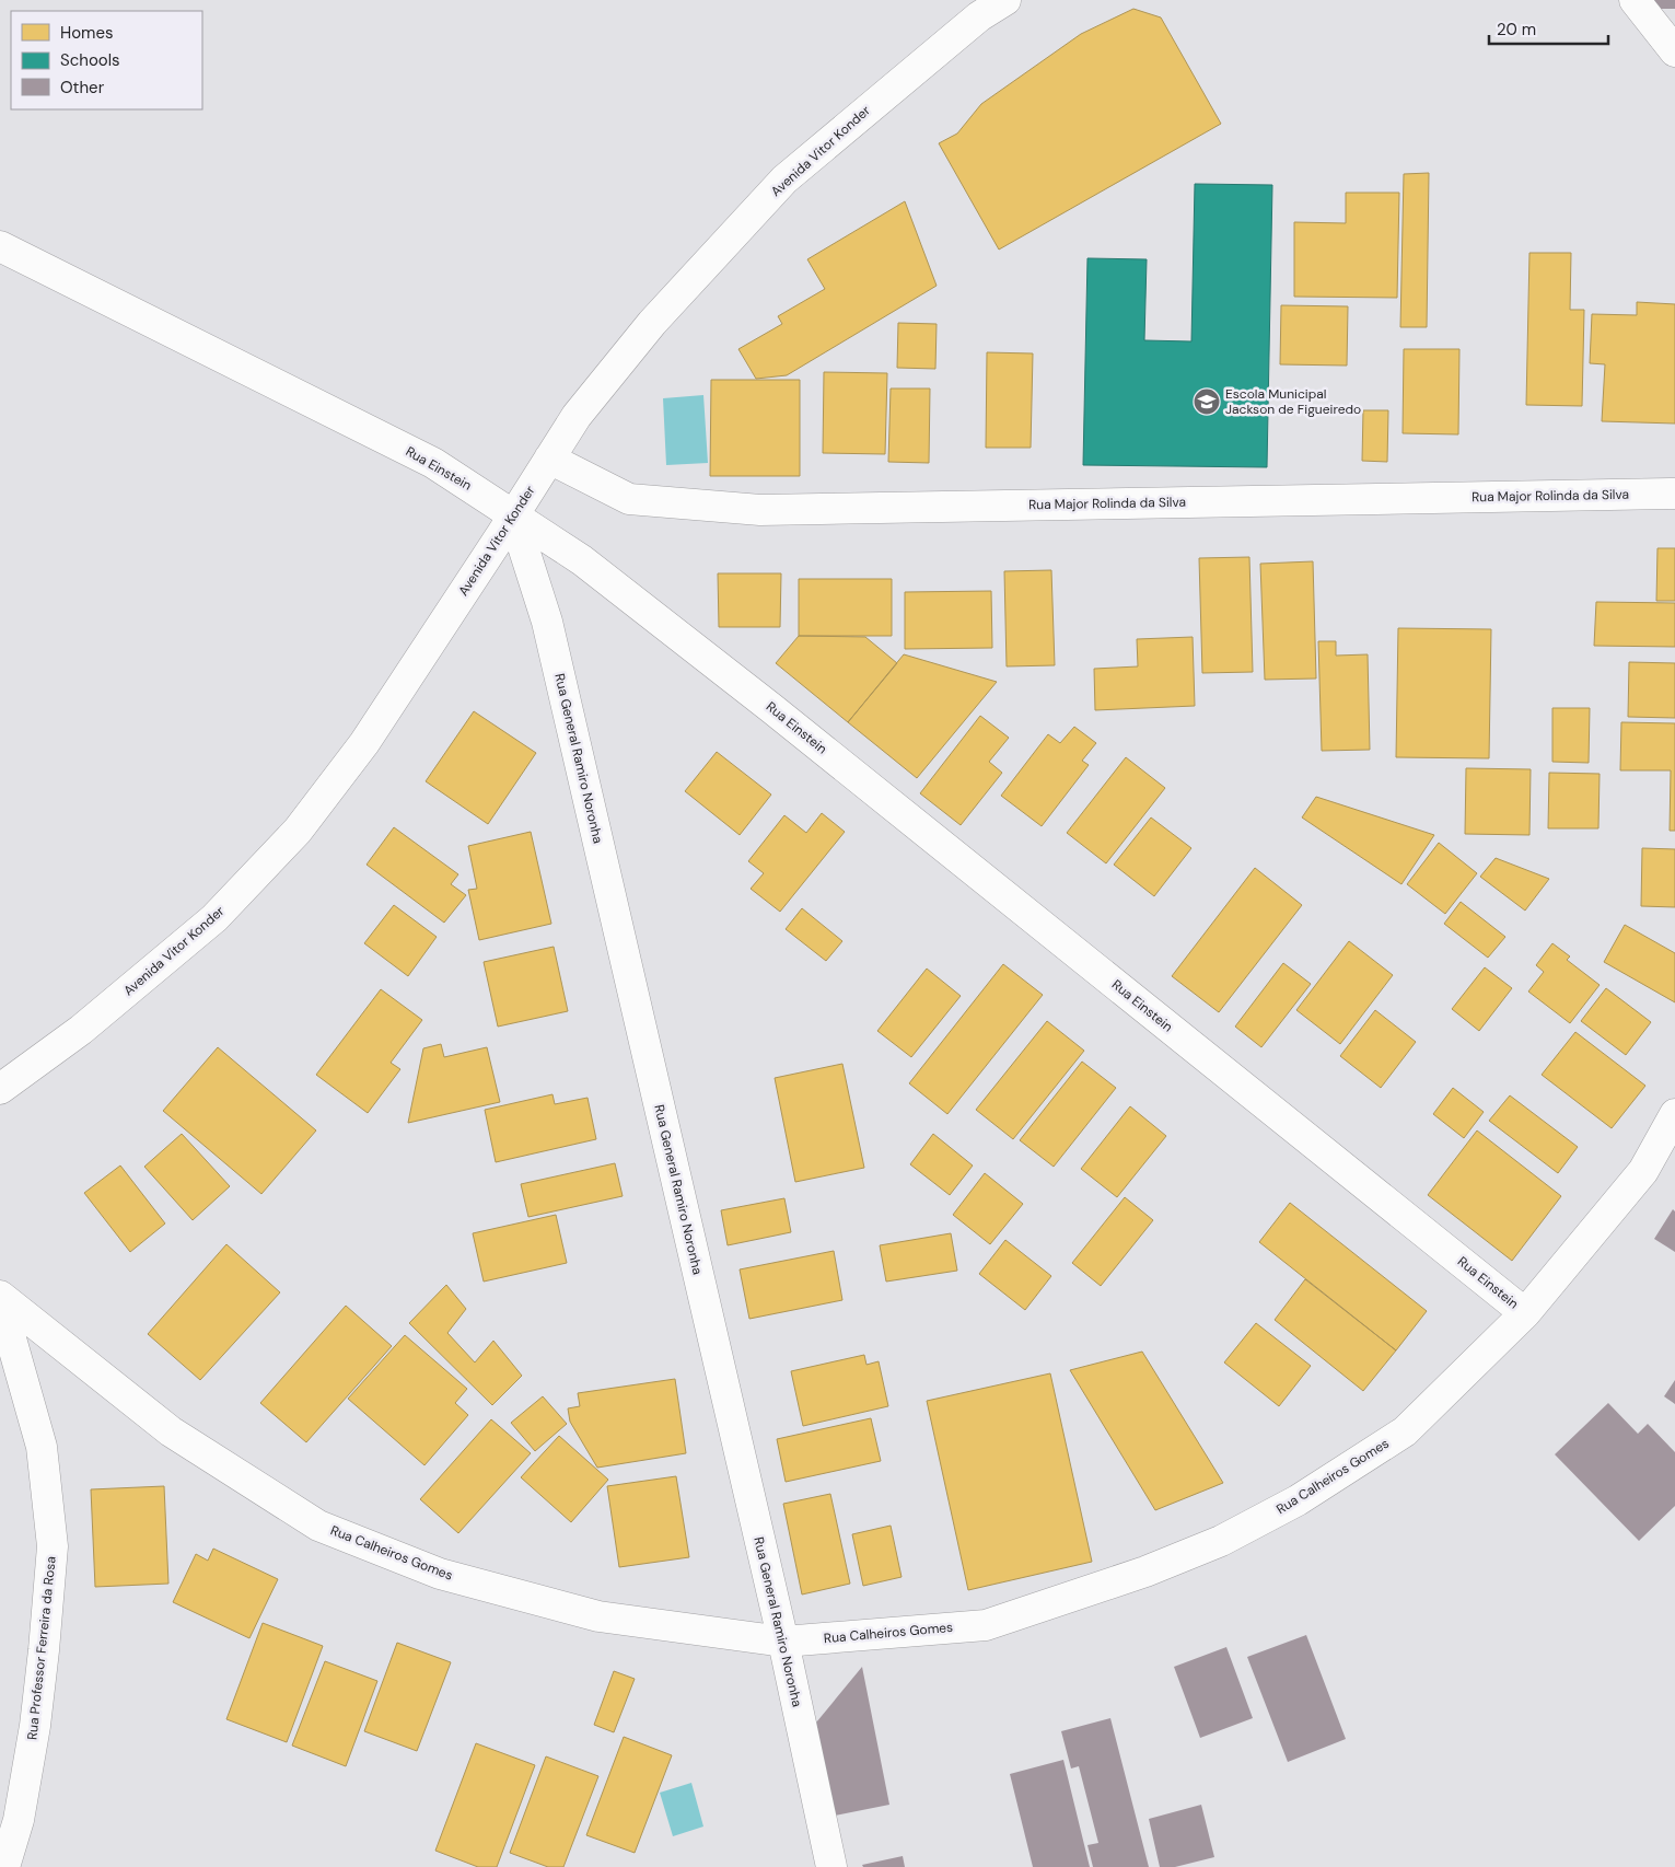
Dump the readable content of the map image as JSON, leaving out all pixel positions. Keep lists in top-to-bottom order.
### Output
{
  "streets": {
    "street": [
      "Avenida Vitor Konder",
      "Rua Einstein",
      "Rua Major Rolinda da Silva",
      "Rua General Ramiro Noronha",
      "Rua Calheiros Gomes",
      "Rua Professor Ferreira da Rosa"
    ]
  },
  "crossings": [
    ["Avenida Vitor Konder", "Rua Einstein"],
    ["Avenida Vitor Konder", "Rua Major Rolinda da Silva"],
    ["Avenida Vitor Konder", "Rua General Ramiro Noronha"],
    ["Rua Einstein", "Rua General Ramiro Noronha"],
    ["Rua Einstein", "Rua Calheiros Gomes"],
    ["Rua General Ramiro Noronha", "Rua Calheiros Gomes"]
  ],
  "places": {
    "school or university": ["Escola Municipal Jackson de Figueiredo"]
  },
  "legend": ["Homes", "Schools", "Other"],
  "scale_bar": "20 m"
}
